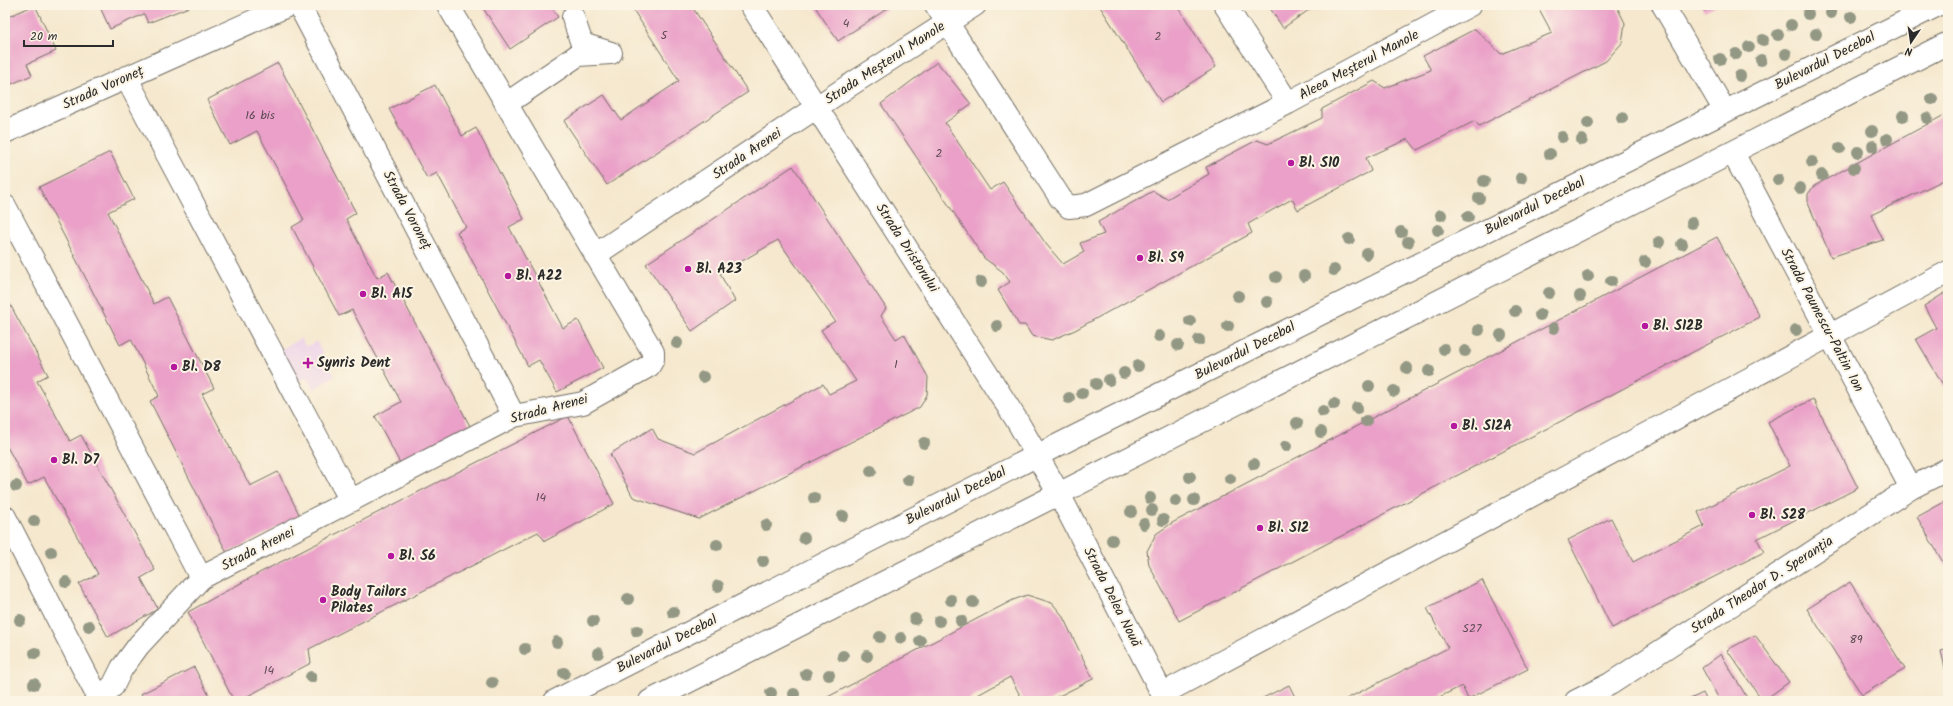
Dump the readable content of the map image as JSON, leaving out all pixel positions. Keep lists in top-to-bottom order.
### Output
{
  "streets": {
    "street": [
      "Bulevardul Decebal",
      "Strada Meșterul Manole",
      "Aleea Meșterul Manole",
      "Strada Voroneț",
      "Strada Arenei",
      "Strada Dristorului",
      "Strada Paunescu-Paltin Ion",
      "Strada Theodor D. Speranția",
      "Strada Delea Nouă"
    ]
  },
  "crossings": [
    ["Bulevardul Decebal", "Strada Dristorului"],
    ["Strada Meșterul Manole", "Strada Arenei"],
    ["Strada Meșterul Manole", "Strada Dristorului"],
    ["Strada Voroneț", "Strada Arenei"],
    ["Strada Arenei", "Strada Dristorului"],
    ["Strada Dristorului", "Strada Delea Nouă"],
    ["Strada Paunescu-Paltin Ion", "Strada Theodor D. Speranția"]
  ],
  "places": {
    "other": [
      "Bl. S10",
      "Bl. S9",
      "Bl. A23",
      "Bl. A22",
      "Bl. A15",
      "Bl. S12B",
      "Bl. D8",
      "Bl. S12A",
      "Bl. D7",
      "Bl. S28",
      "Bl. S12",
      "Bl. S6",
      "Body Tailors Pilates"
    ],
    "health": ["Synris Dent"]
  },
  "house_numbers": [
    "4",
    "5",
    "2",
    "16 bis",
    "2",
    "1",
    "14",
    "S27",
    "89",
    "14"
  ],
  "scale_bar": "20 m",
  "north": "bottom"
}
